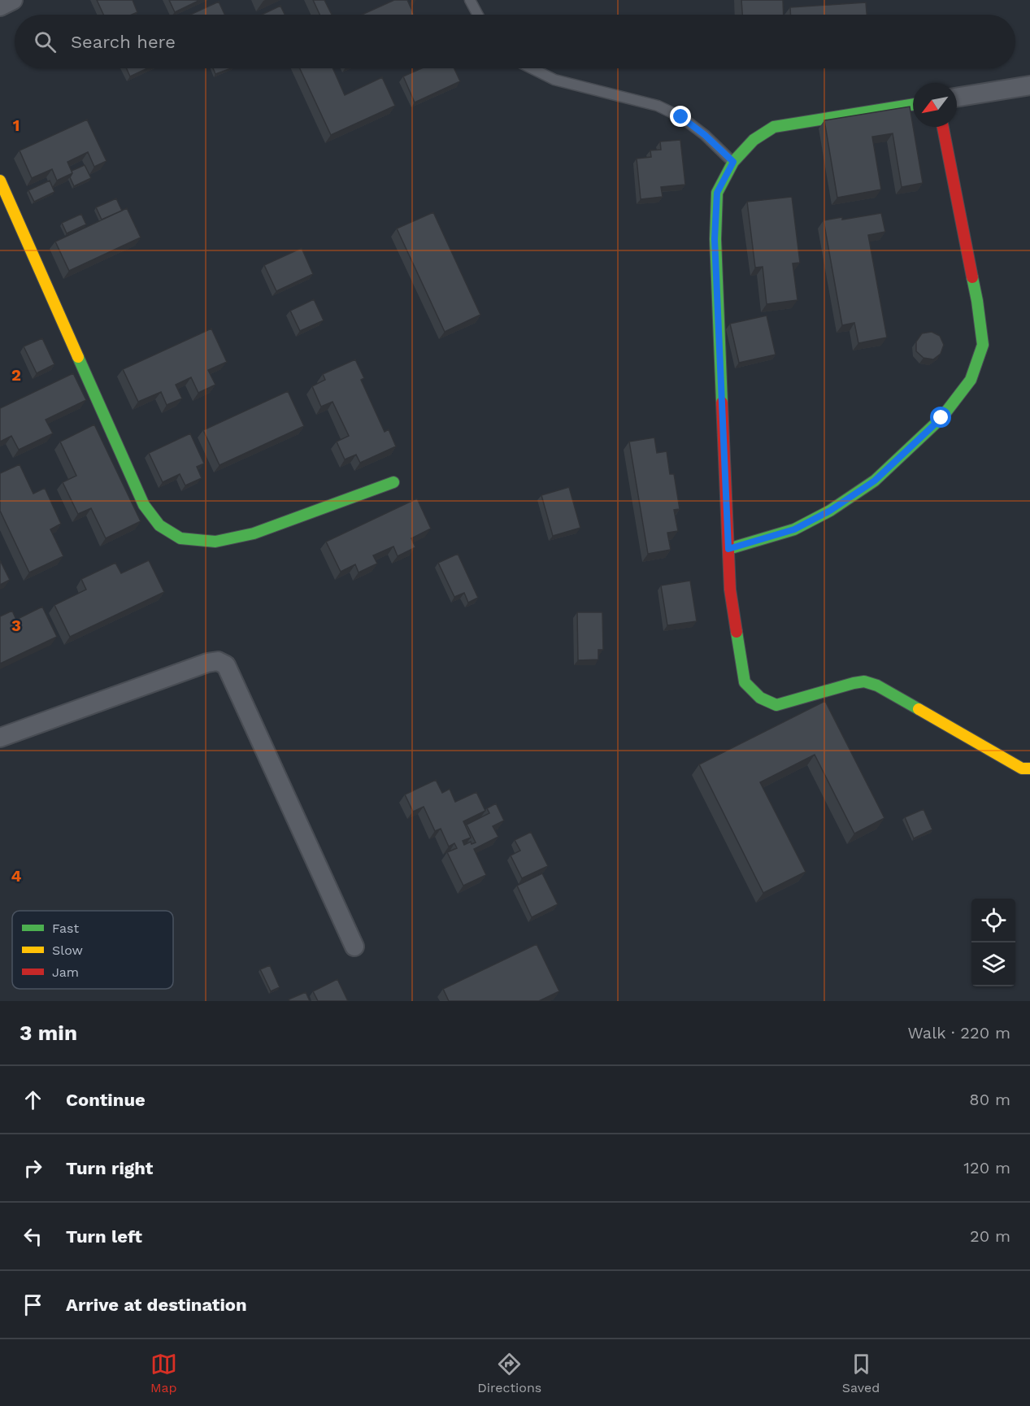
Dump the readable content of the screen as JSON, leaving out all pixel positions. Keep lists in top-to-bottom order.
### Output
{
  "legend": ["Fast", "Slow", "Jam"],
  "north": "bottom left",
  "page": {
    "search": "Search here",
    "heading": ["3 min", "Walk · 220 m"],
    "list": [
      ["Continue", "80 m"],
      ["Turn right", "120 m"],
      ["Turn left", "20 m"],
      "Arrive at destination"
    ],
    "nav": ["Map", "Directions", "Saved"]
  },
  "grid": {
    "rows": [
      "1",
      "2",
      "3",
      "4"
    ]
  }
}
